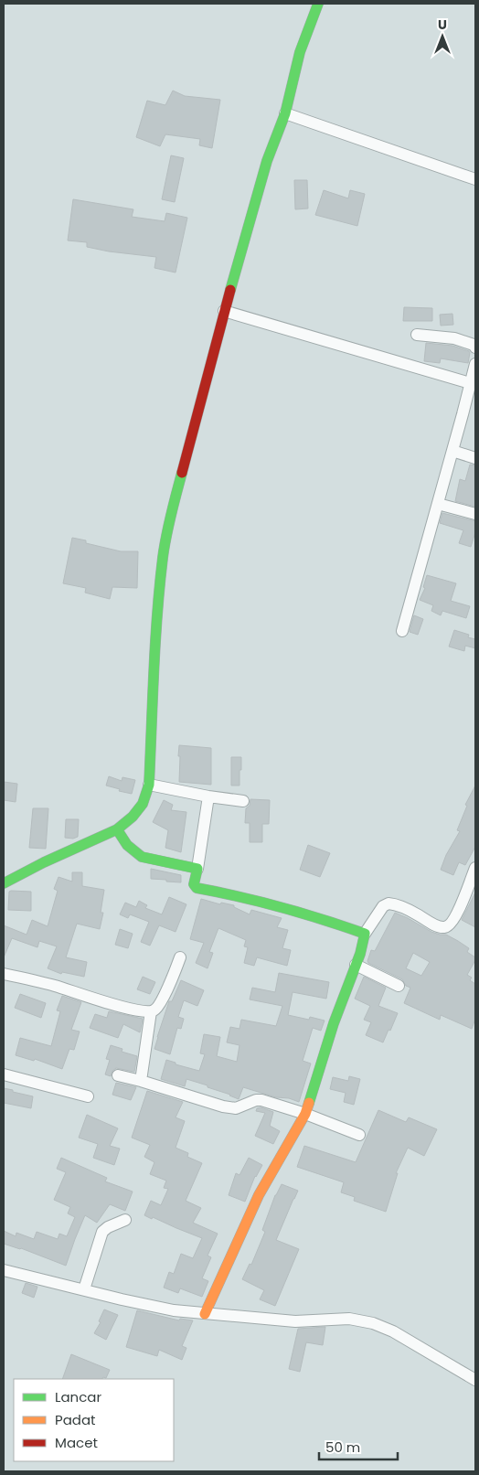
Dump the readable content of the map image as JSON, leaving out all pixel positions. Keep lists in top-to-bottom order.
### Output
{
  "legend": ["Lancar", "Padat", "Macet"],
  "scale_bar": "50 m",
  "north": "top"
}
